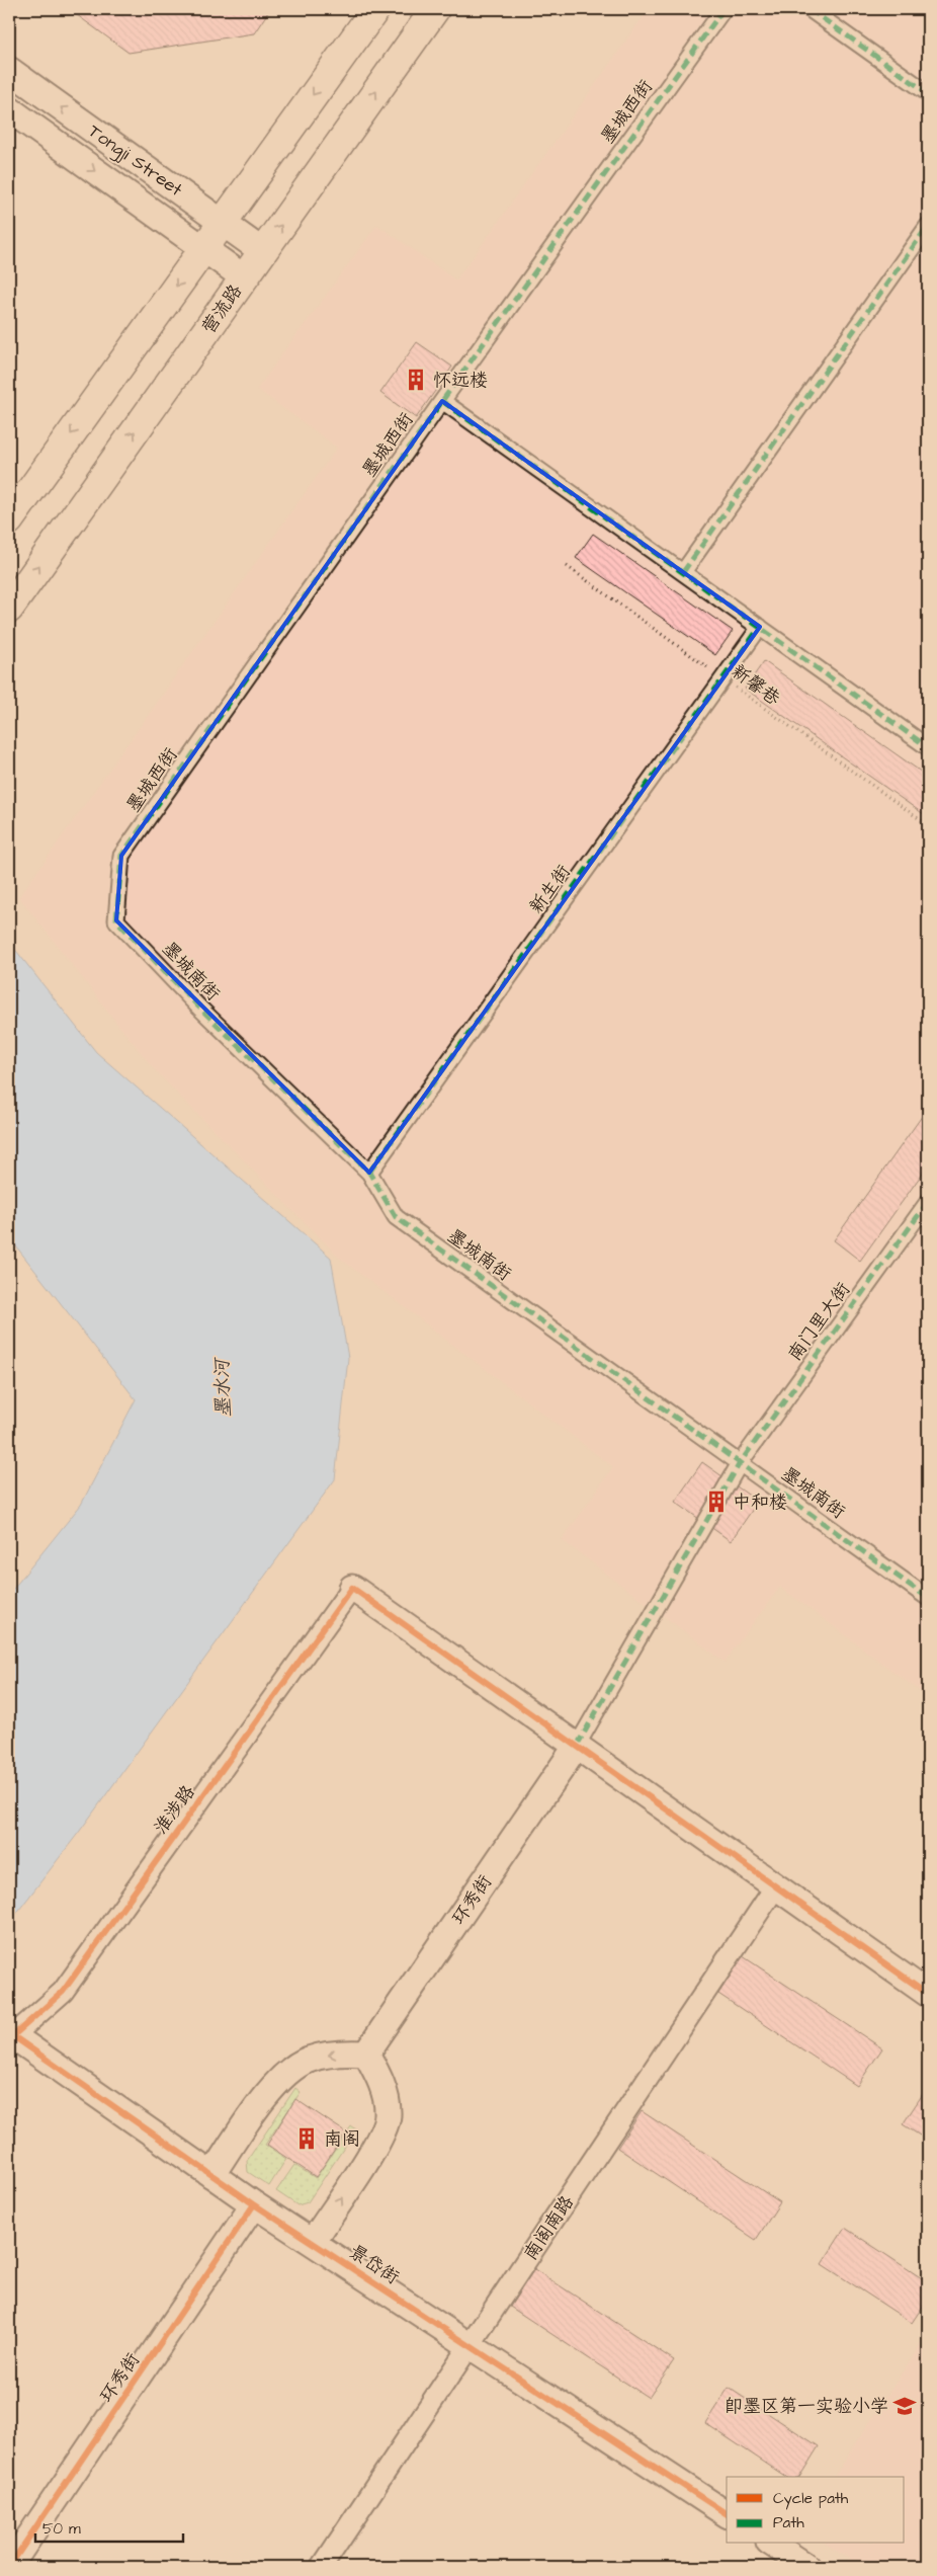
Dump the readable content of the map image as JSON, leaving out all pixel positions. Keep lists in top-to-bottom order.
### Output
{
  "streets": {
    "main road": ["营流路"],
    "street": [
      "墨城西街",
      "Tongji Street",
      "新生街",
      "墨城南街",
      "南门里大街",
      "淮涉路",
      "环秀街",
      "南阁南路",
      "景岱街"
    ],
    "path": ["新馨巷"]
  },
  "crossings": [
    ["墨城西街", "墨城南街"],
    ["Tongji Street", "营流路"],
    ["新馨巷", "新生街"],
    ["新生街", "墨城南街"],
    ["墨城南街", "南门里大街"],
    ["南门里大街", "环秀街"],
    ["淮涉路", "景岱街"],
    ["环秀街", "景岱街"],
    ["南阁南路", "景岱街"]
  ],
  "water": ["墨水河"],
  "places": {
    "building": ["怀远楼", "中和楼", "南阁"],
    "school or university": ["即墨区第一实验小学"]
  },
  "legend": ["Cycle path", "Path"],
  "scale_bar": "50 m"
}
